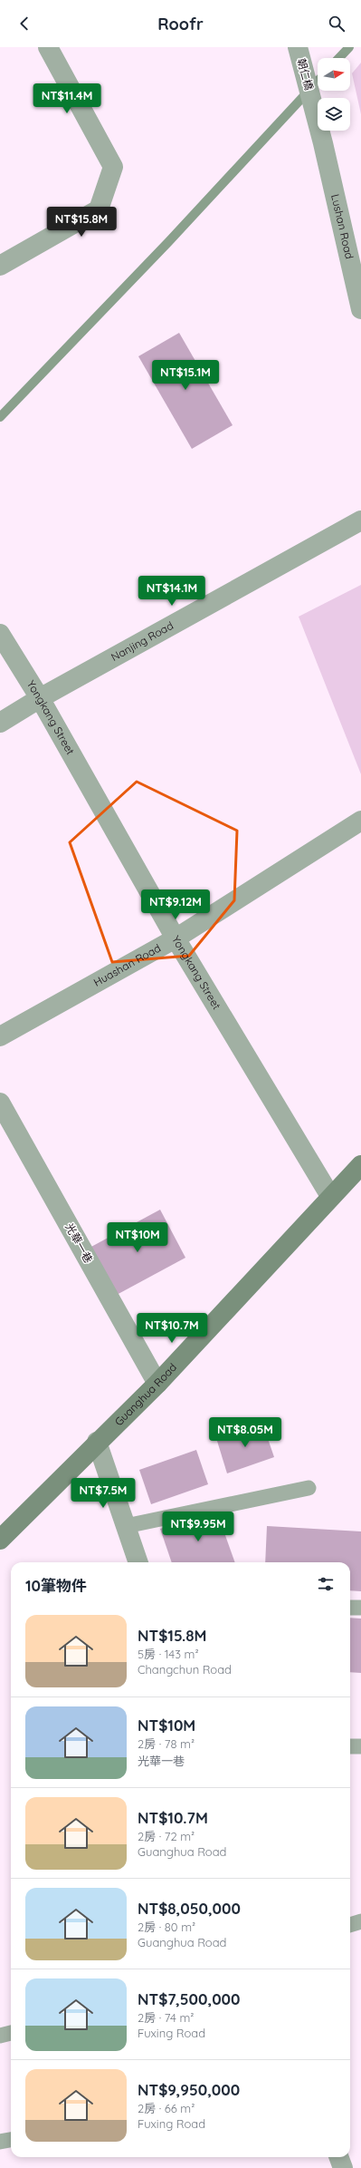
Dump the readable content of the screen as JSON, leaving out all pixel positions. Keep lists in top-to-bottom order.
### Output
{
  "streets": {
    "street": [
      "朝仁橋",
      "Lushan Road",
      "Nanjing Road",
      "Yongkang Street",
      "Huashan Road",
      "光華一巷",
      "Guanghua Road"
    ]
  },
  "crossings": [
    ["朝仁橋", "Lushan Road"],
    ["Nanjing Road", "Yongkang Street"],
    ["Yongkang Street", "Huashan Road"],
    ["Yongkang Street", "Guanghua Road"],
    ["光華一巷", "Guanghua Road"]
  ],
  "north": "right",
  "page": {
    "header": "Roofr",
    "price": [
      "NT$11.4M",
      "NT$15.8M",
      "NT$15.1M",
      "NT$14.1M",
      "NT$9.12M",
      "NT$10M",
      "NT$10.7M",
      "NT$8.05M",
      "NT$7.5M",
      "NT$9.95M"
    ],
    "heading": "10筆物件",
    "list": [
      {
        "name": "NT$15.8M",
        "note": "5房 · 143 m² · Changchun Road"
      },
      {
        "name": "NT$10M",
        "note": "2房 · 78 m² · 光華一巷"
      },
      {
        "name": "NT$10.7M",
        "note": "2房 · 72 m² · Guanghua Road"
      },
      {
        "name": "NT$8,050,000",
        "note": "2房 · 80 m² · Guanghua Road"
      },
      {
        "name": "NT$7,500,000",
        "note": "2房 · 74 m² · Fuxing Road"
      },
      {
        "name": "NT$9,950,000",
        "note": "2房 · 66 m² · Fuxing Road"
      }
    ]
  }
}
